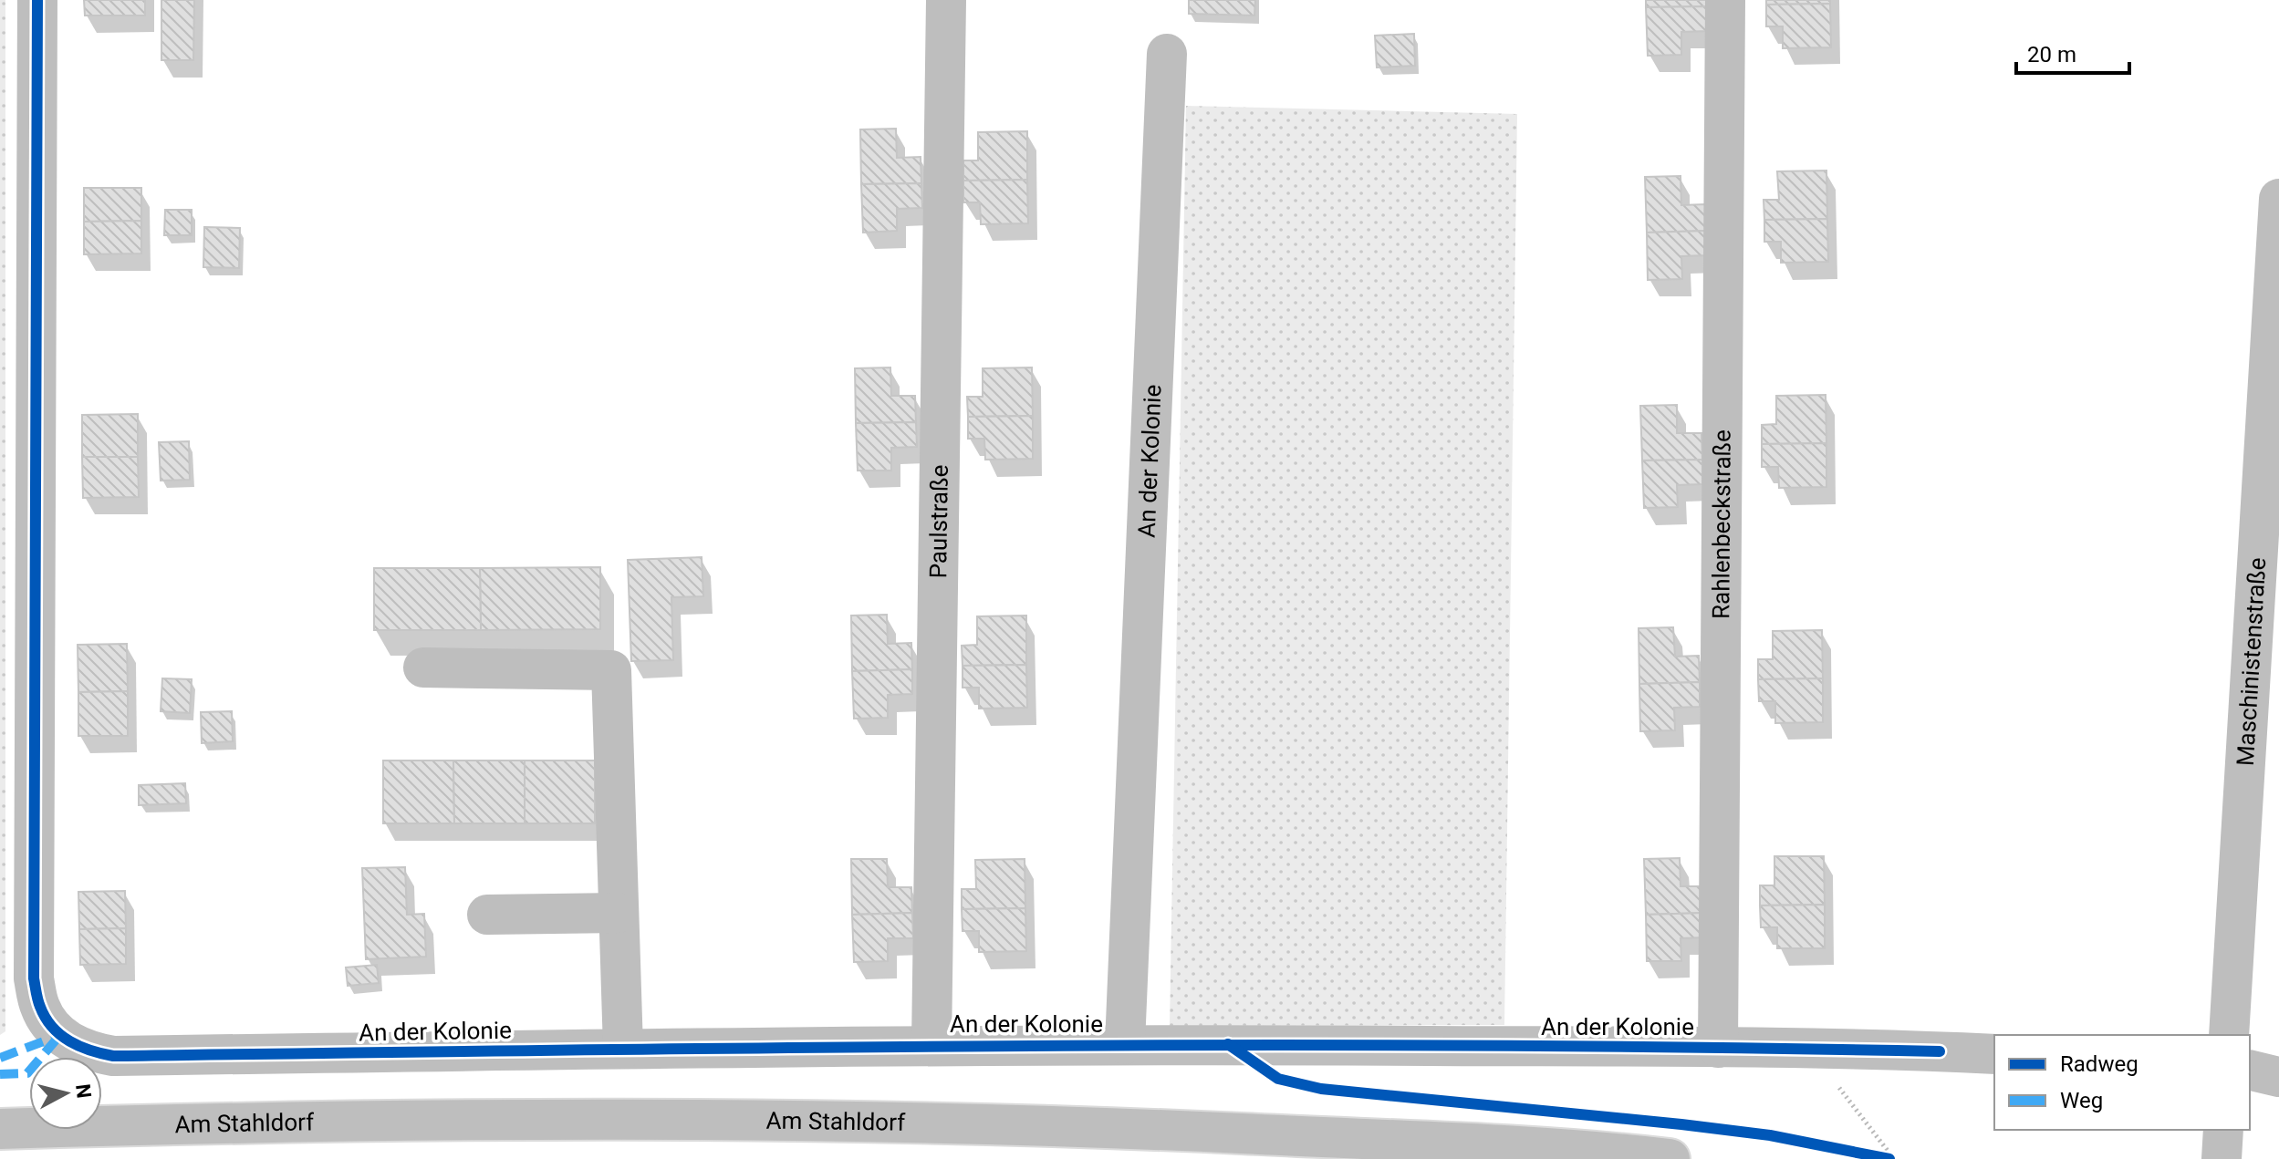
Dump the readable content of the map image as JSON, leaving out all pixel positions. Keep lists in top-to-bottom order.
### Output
{
  "streets": {
    "street": [
      "An der Kolonie",
      "Paulstraße",
      "Rahlenbeckstraße",
      "Maschinistenstraße",
      "Am Stahldorf"
    ]
  },
  "crossings": [
    ["An der Kolonie", "Paulstraße"],
    ["An der Kolonie", "Rahlenbeckstraße"]
  ],
  "legend": ["Radweg", "Weg"],
  "scale_bar": "20 m",
  "north": "right"
}
